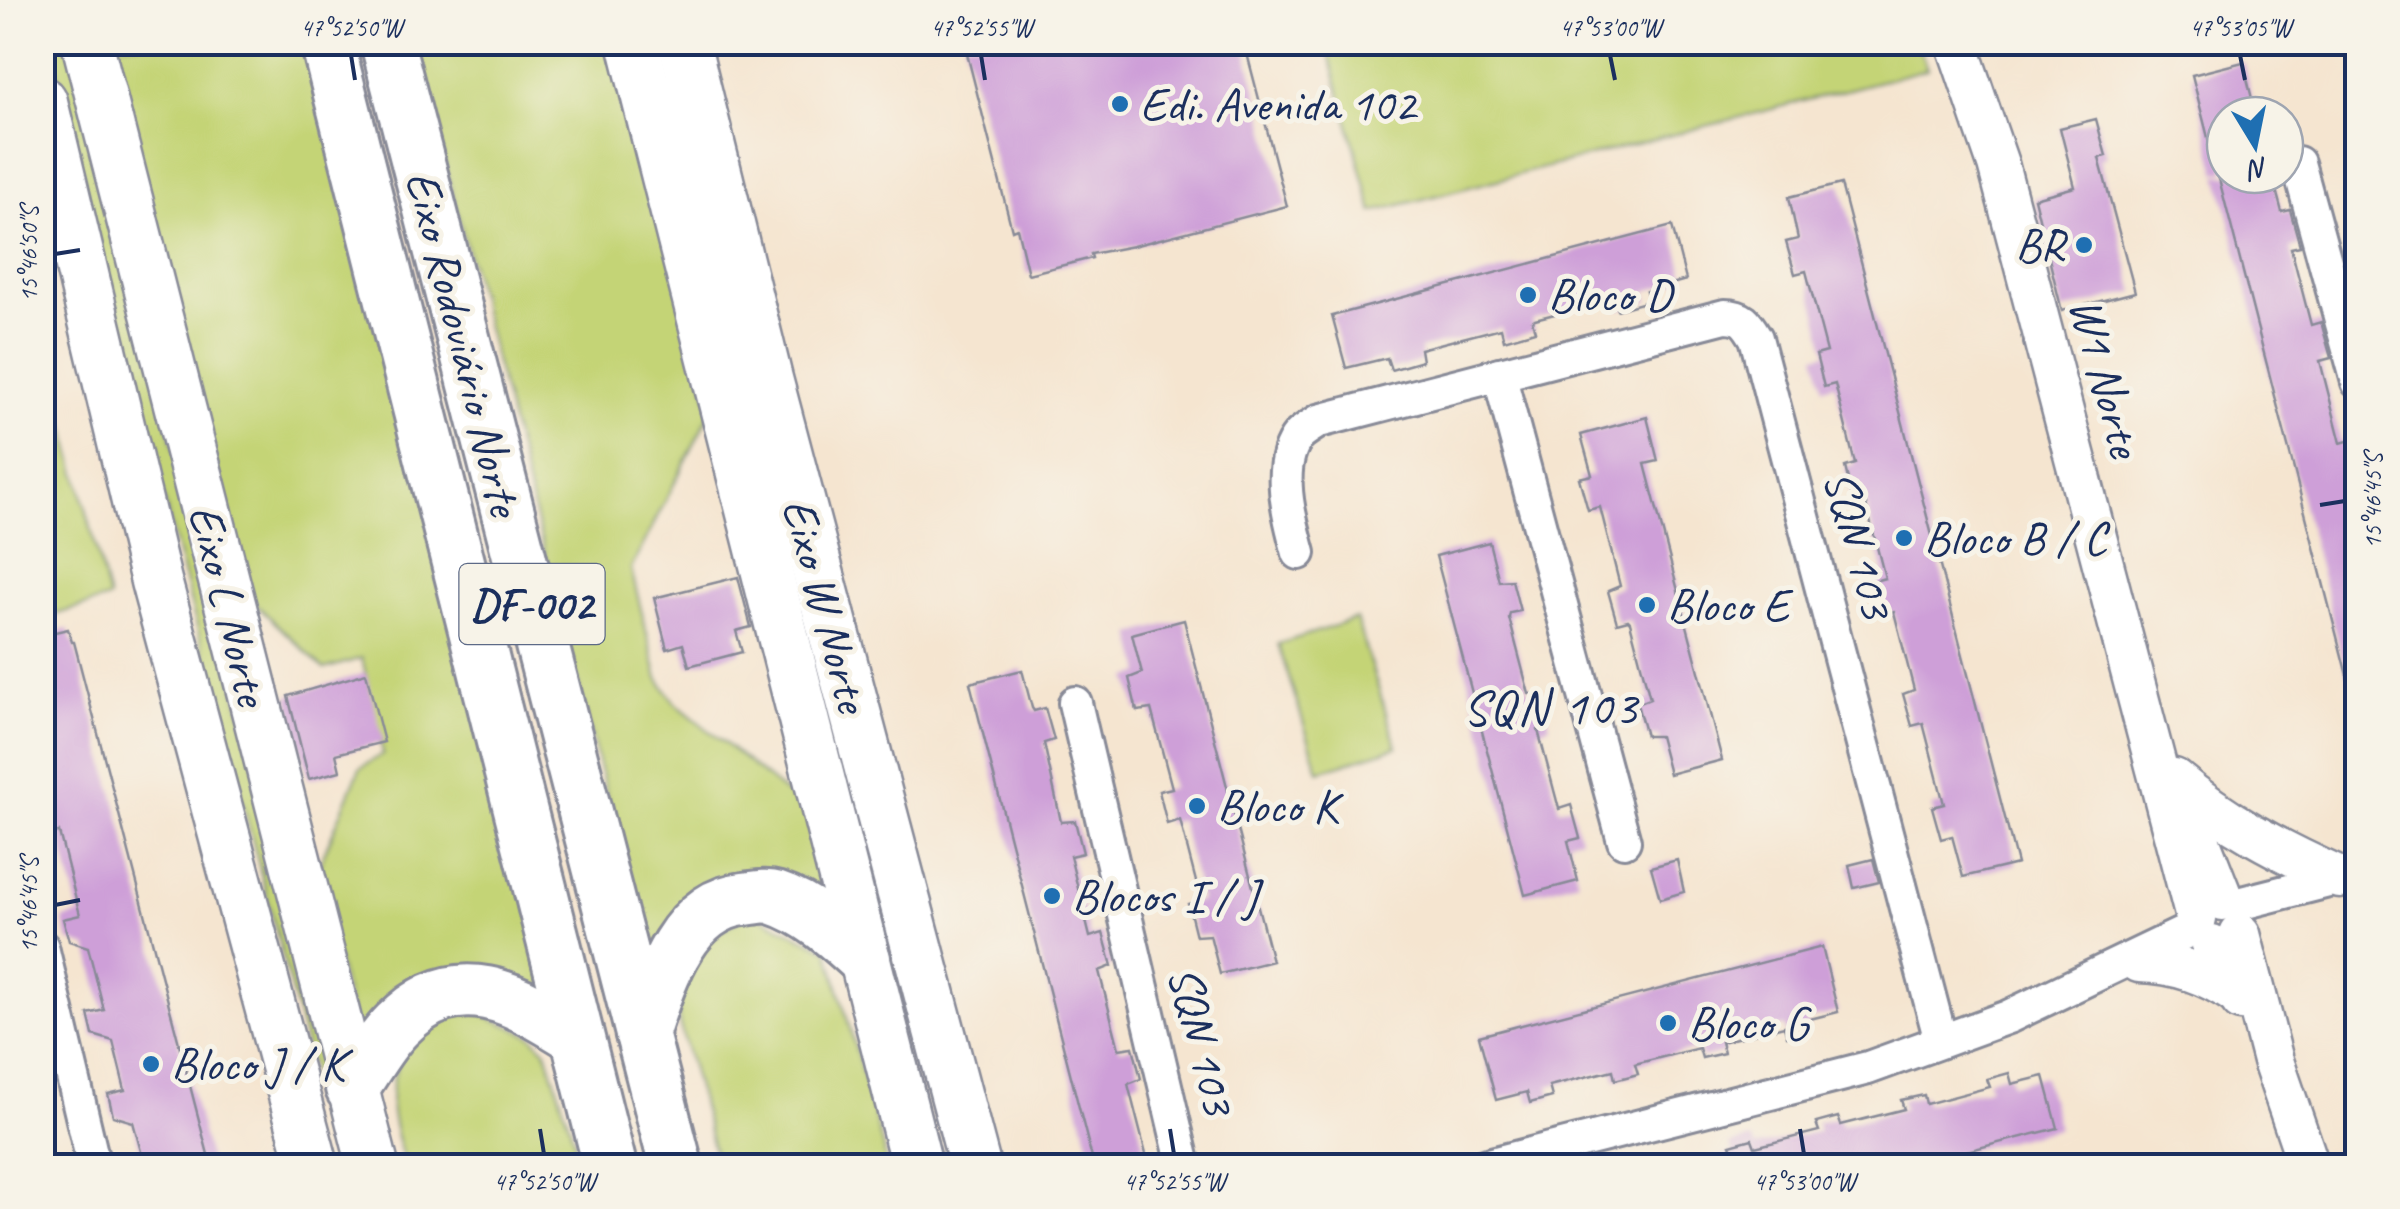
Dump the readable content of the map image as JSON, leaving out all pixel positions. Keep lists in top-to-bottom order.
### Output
{
  "streets": {
    "highway": ["Eixo Rodoviário Norte", "DF-002"],
    "main road": ["Eixo L Norte", "Eixo W Norte"],
    "street": ["W1 Norte", "SQN 103"]
  },
  "districts": ["SQN 103"],
  "places": [
    "Edi. Avenida 102",
    "BR",
    "Bloco D",
    "Bloco B / C",
    "Bloco E",
    "Bloco K",
    "Blocos I / J",
    "Bloco G",
    "Bloco J / K"
  ],
  "north": "bottom",
  "coordinates": [
    "47°52'50\"W",
    "47°52'55\"W",
    "47°53'00\"W",
    "47°53'05\"W",
    "15°46'50\"S",
    "15°46'45\"S"
  ]
}
